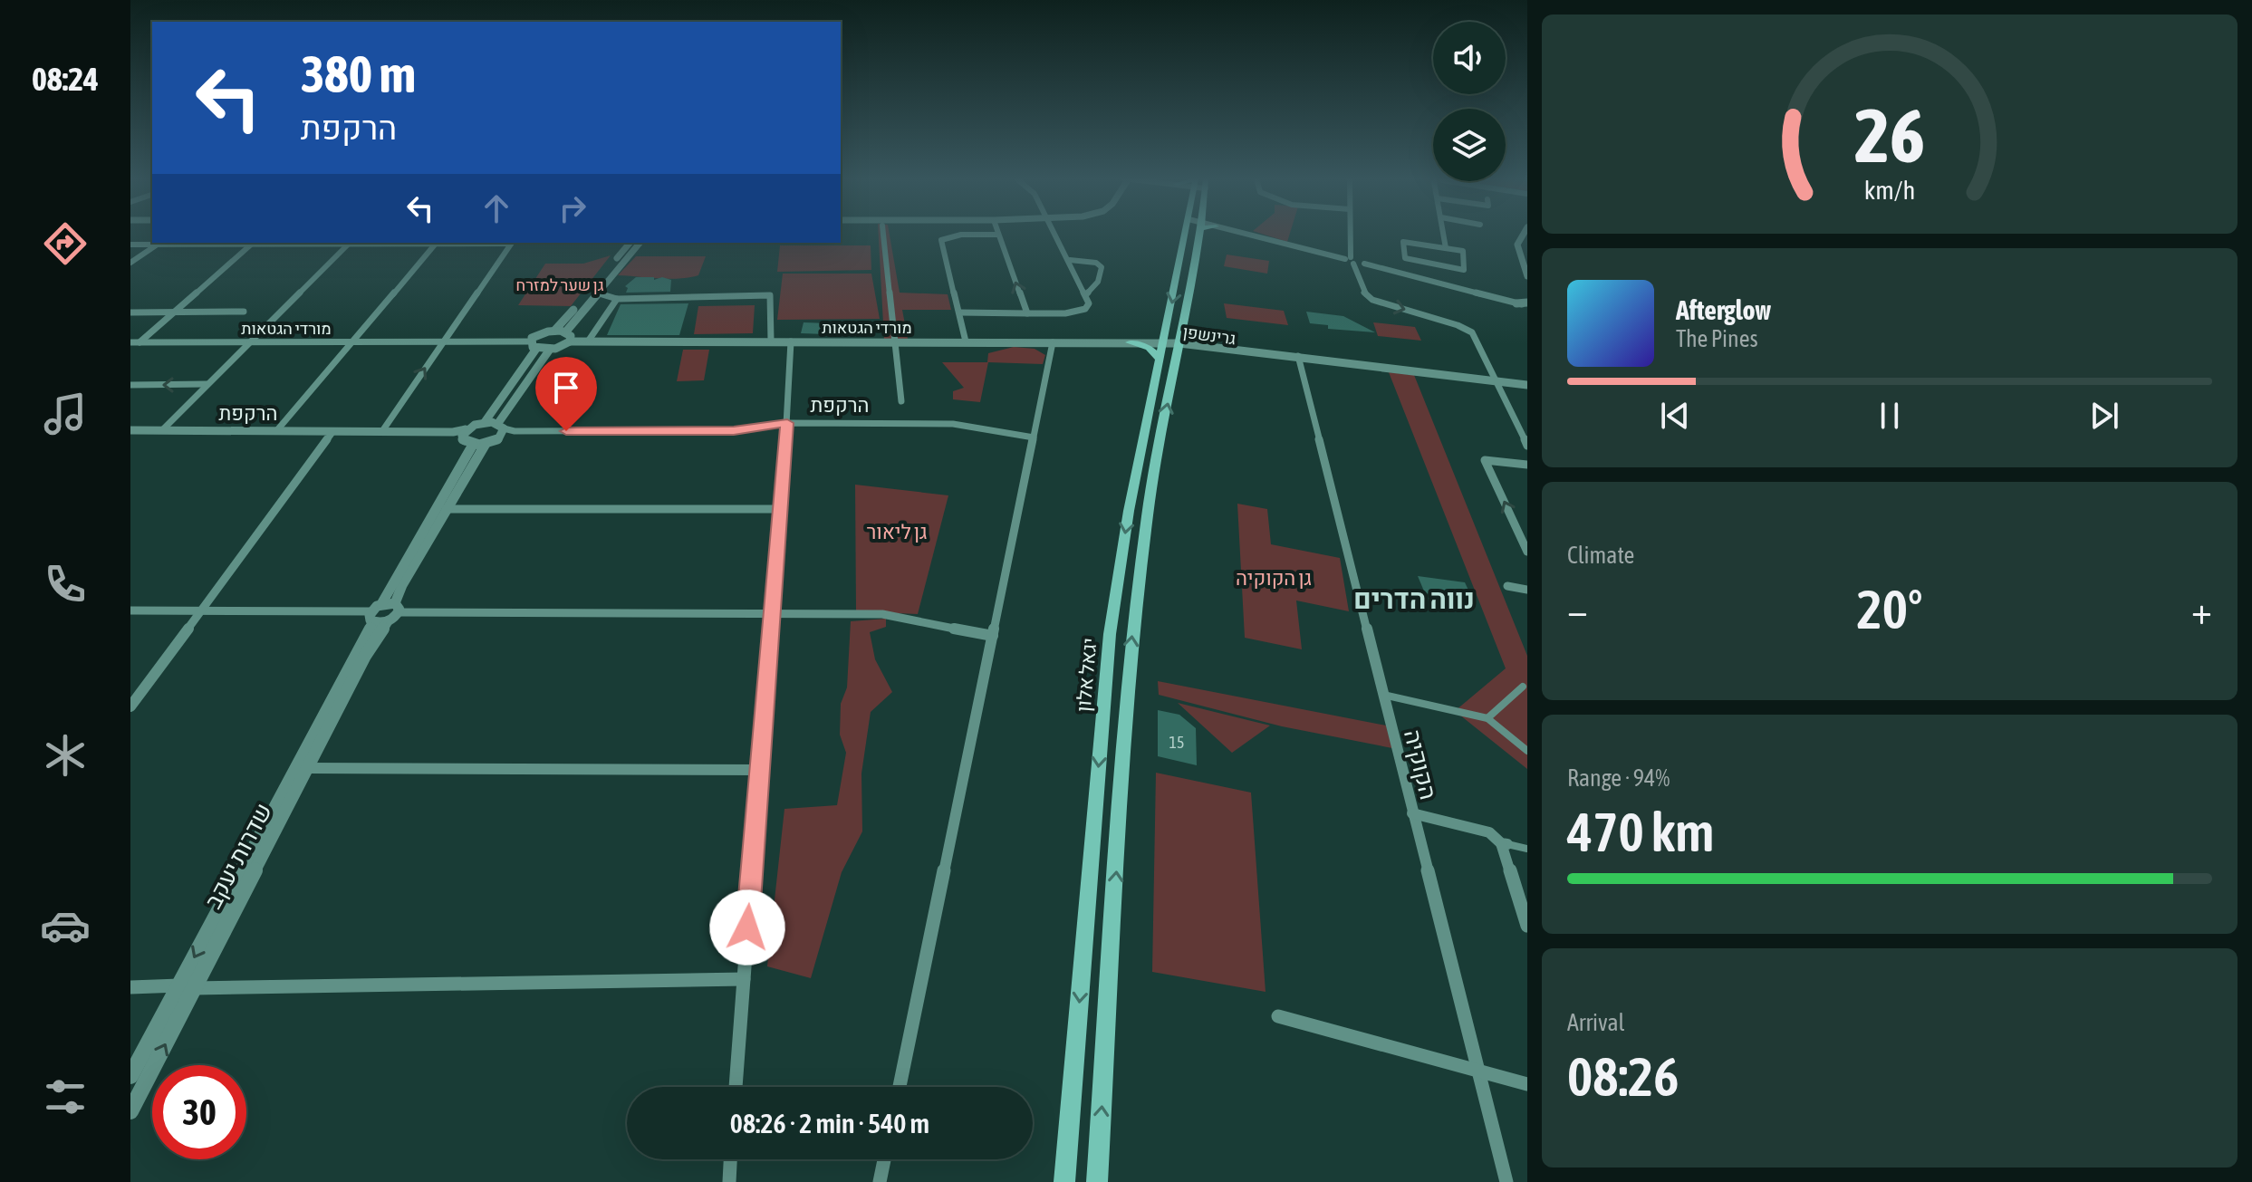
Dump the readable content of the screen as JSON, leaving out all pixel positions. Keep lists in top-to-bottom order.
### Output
{
  "streets": {
    "main road": ["יגאל אלון"],
    "street": [
      "מורדי הגטאות",
      "גרינשפן",
      "הרקפת",
      "הקוקיה",
      "שדרות יעקב"
    ]
  },
  "crossings": [
    ["מורדי הגטאות", "גרינשפן"],
    ["מורדי הגטאות", "יגאל אלון"],
    ["גרינשפן", "יגאל אלון"],
    ["גרינשפן", "הקוקיה"]
  ],
  "districts": ["נווה הדרים"],
  "parks": ["גן שער למזרח", "גן ליאור", "גן הקוקיה"],
  "house_numbers": ["15"],
  "page": {
    "tabs": "08:24",
    "turn": ["380 m", "הרקפת"],
    "song": ["Afterglow", "The Pines"],
    "tile": [
      "Climate",
      ["Range · 94%", "470 km"],
      ["Arrival", "08:26"]
    ],
    "heat": ["−", "20°", "+"],
    "limit": "30",
    "trip": "08:26 · 2 min · 540 m",
    "gauge": ["26", "km/h"]
  }
}
